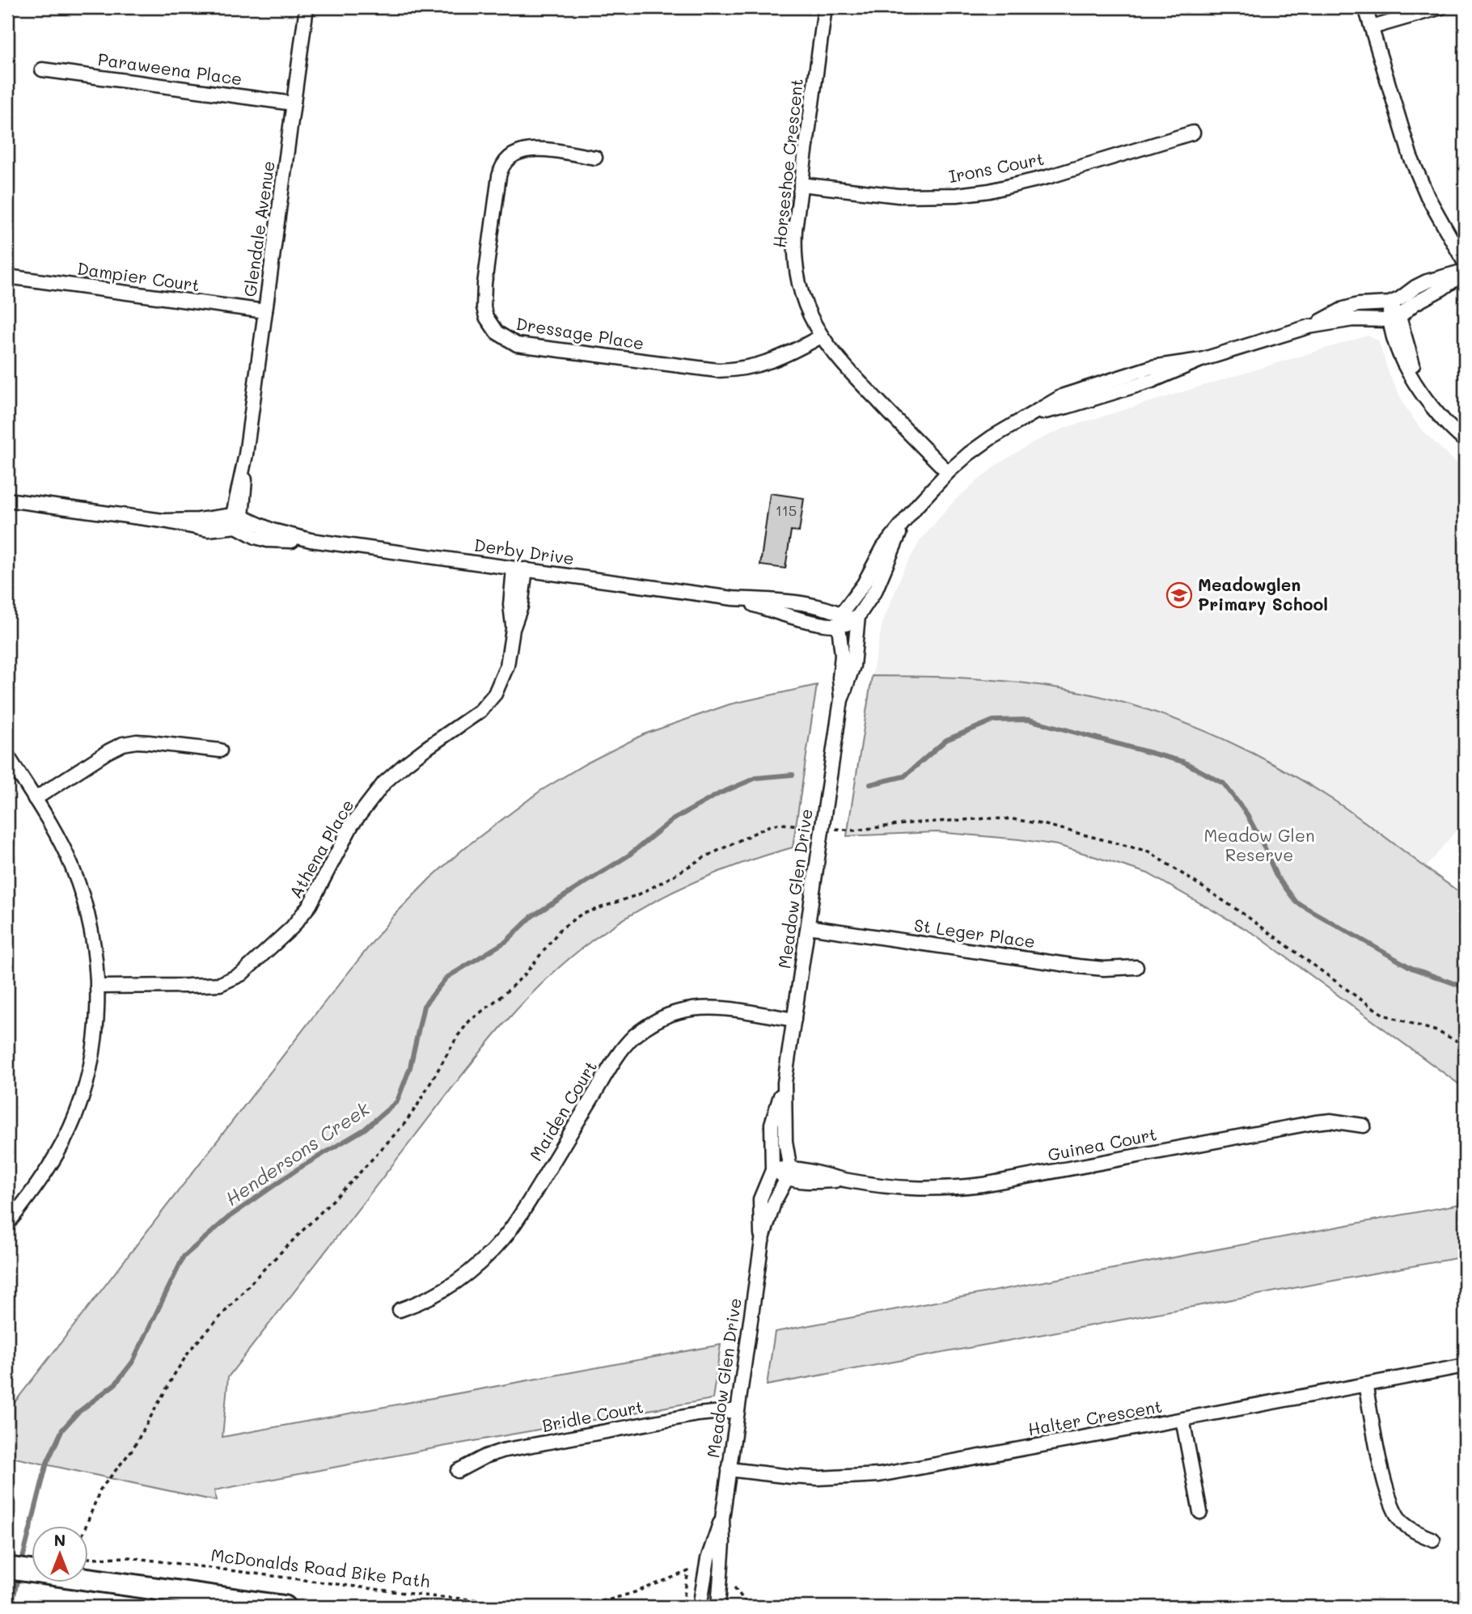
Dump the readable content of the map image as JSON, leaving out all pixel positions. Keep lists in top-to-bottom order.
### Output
{
  "streets": {
    "street": [
      "Paraweena Place",
      "Horseshoe Crescent",
      "Irons Court",
      "Glendale Avenue",
      "Dampier Court",
      "Dressage Place",
      "Derby Drive",
      "Athena Place",
      "Meadow Glen Drive",
      "St Leger Place",
      "Maiden Court",
      "Guinea Court",
      "Bridle Court",
      "Halter Crescent"
    ],
    "path": ["McDonalds Road Bike Path"]
  },
  "crossings": [
    ["Paraweena Place", "Glendale Avenue"],
    ["Horseshoe Crescent", "Irons Court"],
    ["Horseshoe Crescent", "Dressage Place"],
    ["Horseshoe Crescent", "Meadow Glen Drive"],
    ["Glendale Avenue", "Dampier Court"],
    ["Glendale Avenue", "Derby Drive"],
    ["Derby Drive", "Athena Place"],
    ["Derby Drive", "Meadow Glen Drive"],
    ["Meadow Glen Drive", "St Leger Place"],
    ["Meadow Glen Drive", "Maiden Court"],
    ["Meadow Glen Drive", "Guinea Court"],
    ["Meadow Glen Drive", "Bridle Court"],
    ["Meadow Glen Drive", "Halter Crescent"],
    ["Meadow Glen Drive", "McDonalds Road Bike Path"]
  ],
  "water": ["Hendersons Creek"],
  "parks": ["Meadow Glen Reserve"],
  "places": {
    "school or university": ["Meadowglen Primary School"]
  },
  "house_numbers": ["115"],
  "north": "top"
}
